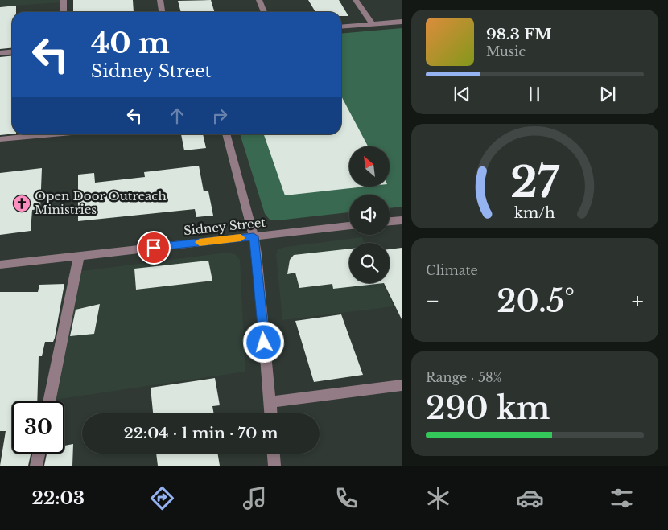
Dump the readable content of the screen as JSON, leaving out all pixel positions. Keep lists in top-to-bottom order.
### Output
{
  "streets": {
    "street": ["Sidney Street"]
  },
  "places": {
    "church": ["Open Door Outreach Ministries"]
  },
  "north": "top left",
  "page": {
    "turn": ["40 m", "Sidney Street"],
    "song": ["98.3 FM", "Music"],
    "tile": [
      "Climate",
      ["Range · 58%", "290 km"]
    ],
    "heat": ["−", "20.5°", "+"],
    "limit": "30",
    "trip": "22:04 · 1 min · 70 m",
    "tabs": "22:03",
    "gauge": ["27", "km/h"]
  }
}
